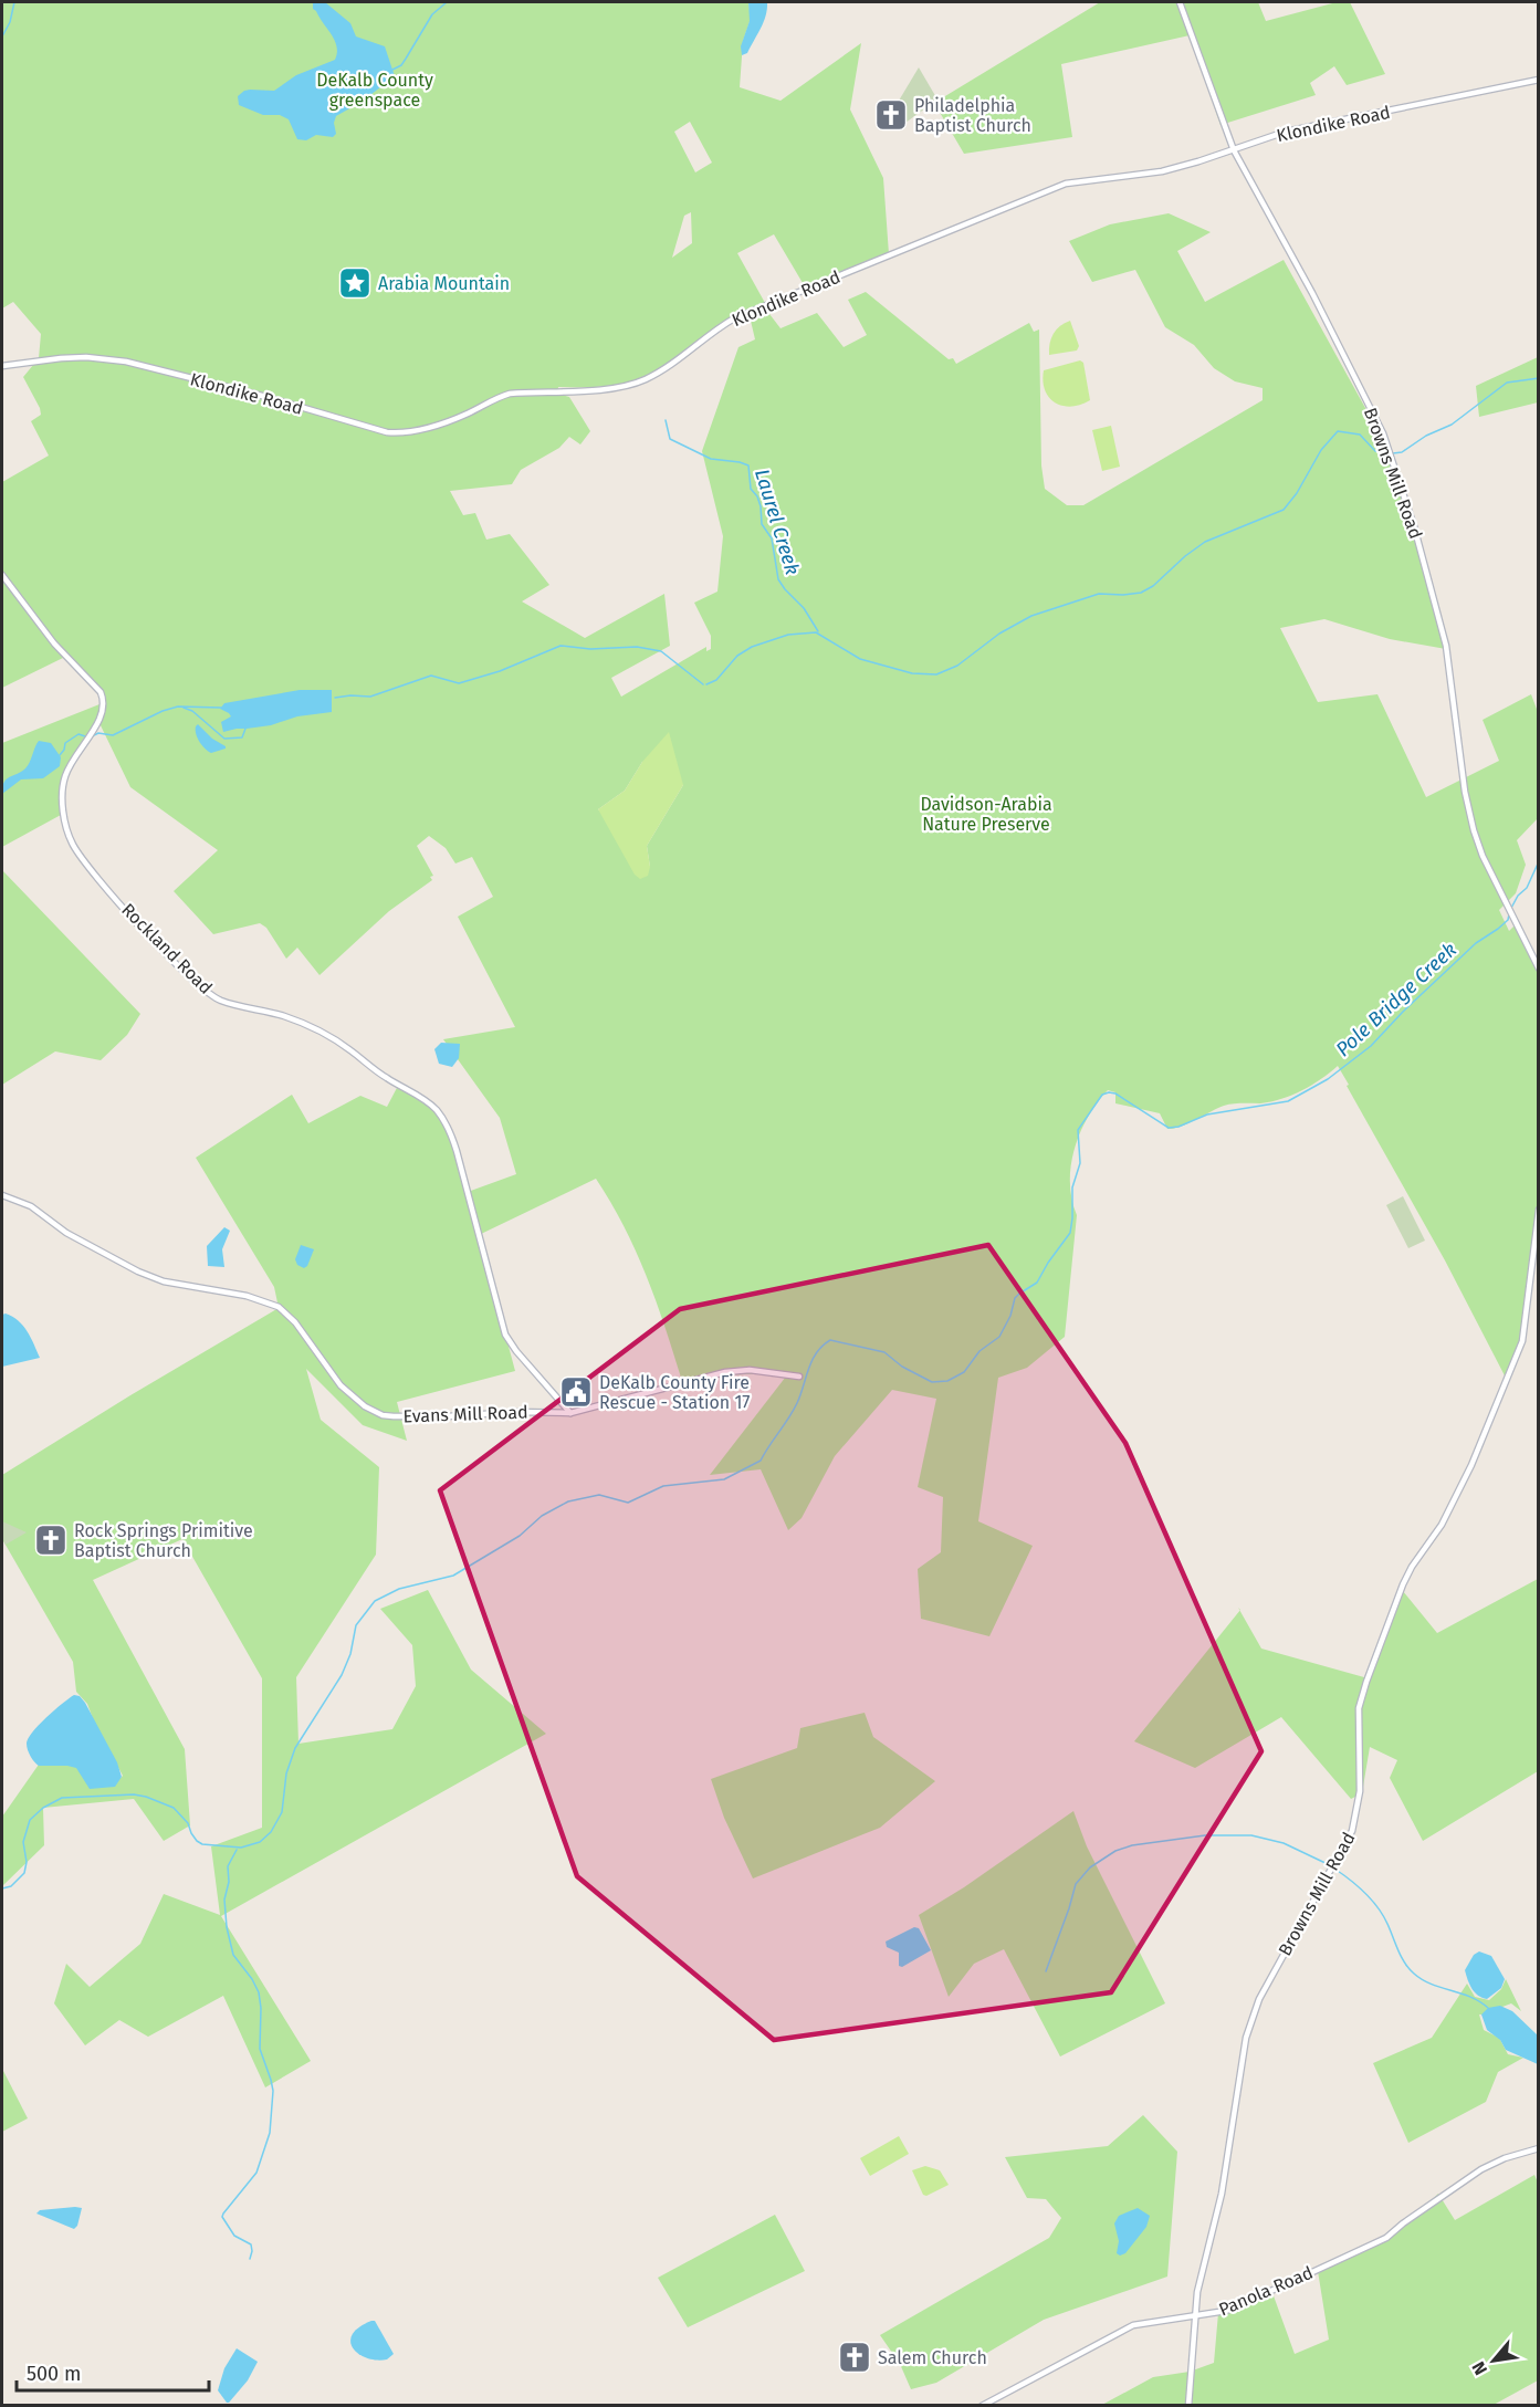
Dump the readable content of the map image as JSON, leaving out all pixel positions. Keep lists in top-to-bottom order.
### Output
{
  "streets": {
    "main road": [
      "Klondike Road",
      "Browns Mill Road",
      "Rockland Road",
      "Evans Mill Road",
      "Panola Road"
    ]
  },
  "crossings": [
    ["Klondike Road", "Browns Mill Road"],
    ["Browns Mill Road", "Panola Road"],
    ["Rockland Road", "Evans Mill Road"]
  ],
  "water": ["Laurel Creek", "Pole Bridge Creek"],
  "parks": ["DeKalb County greenspace", "Davidson-Arabia Nature Preserve"],
  "places": {
    "church": ["Philadelphia Baptist Church", "Rock Springs Primitive Baptist Church", "Salem Church"],
    "place": ["Arabia Mountain"],
    "public building": ["DeKalb County Fire Rescue - Station 17"]
  },
  "scale_bar": "500 m",
  "north": "bottom left"
}
